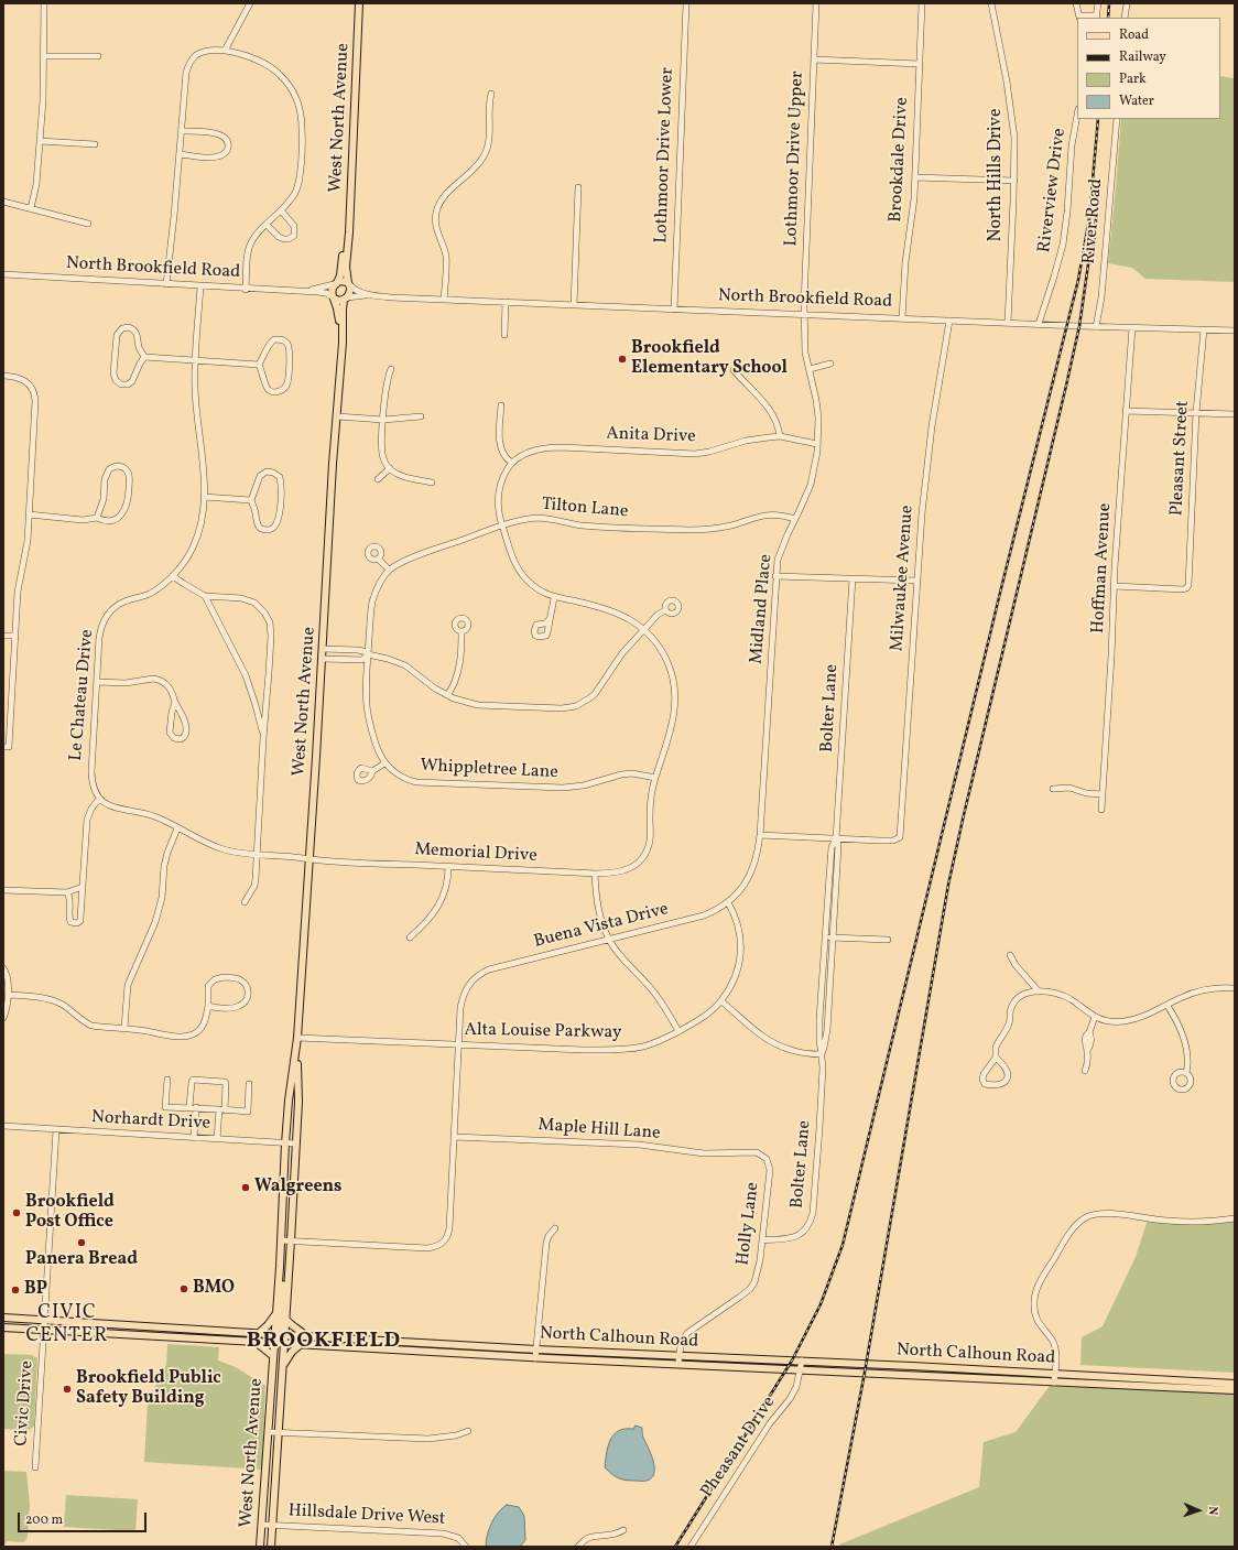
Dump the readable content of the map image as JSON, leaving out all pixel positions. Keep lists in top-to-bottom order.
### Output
{
  "streets": {
    "main road": ["West North Avenue", "North Calhoun Road"],
    "street": [
      "Lothmoor Drive Lower",
      "Lothmoor Drive Upper",
      "Brookdale Drive",
      "North Hills Drive",
      "Riverview Drive",
      "River Road",
      "North Brookfield Road",
      "Anita Drive",
      "Pleasant Street",
      "Tilton Lane",
      "Hoffman Avenue",
      "Milwaukee Avenue",
      "Midland Place",
      "Le Chateau Drive",
      "Bolter Lane",
      "Whippletree Lane",
      "Memorial Drive",
      "Buena Vista Drive",
      "Alta Louise Parkway",
      "Norhardt Drive",
      "Maple Hill Lane",
      "Holly Lane",
      "Civic Drive",
      "Pheasant Drive",
      "Hillsdale Drive West"
    ]
  },
  "crossings": [
    ["West North Avenue", "North Brookfield Road"],
    ["West North Avenue", "Memorial Drive"],
    ["West North Avenue", "Buena Vista Drive"],
    ["West North Avenue", "Alta Louise Parkway"],
    ["West North Avenue", "Norhardt Drive"],
    ["West North Avenue", "North Calhoun Road"],
    ["West North Avenue", "Hillsdale Drive West"],
    ["Lothmoor Drive Lower", "North Brookfield Road"],
    ["Lothmoor Drive Upper", "North Brookfield Road"],
    ["Lothmoor Drive Upper", "Midland Place"],
    ["Brookdale Drive", "North Brookfield Road"],
    ["North Hills Drive", "North Brookfield Road"],
    ["Riverview Drive", "North Brookfield Road"],
    ["River Road", "North Brookfield Road"],
    ["North Brookfield Road", "Pleasant Street"],
    ["North Brookfield Road", "Hoffman Avenue"],
    ["North Brookfield Road", "Milwaukee Avenue"],
    ["North Brookfield Road", "Midland Place"],
    ["North Brookfield Road", "Le Chateau Drive"],
    ["Anita Drive", "Midland Place"],
    ["Pleasant Street", "Hoffman Avenue"],
    ["Tilton Lane", "Midland Place"],
    ["Milwaukee Avenue", "Bolter Lane"],
    ["Midland Place", "Buena Vista Drive"],
    ["Bolter Lane", "Holly Lane"],
    ["Whippletree Lane", "Memorial Drive"],
    ["Buena Vista Drive", "Alta Louise Parkway"],
    ["Buena Vista Drive", "Maple Hill Lane"],
    ["Norhardt Drive", "Civic Drive"],
    ["Maple Hill Lane", "Holly Lane"],
    ["Holly Lane", "North Calhoun Road"],
    ["North Calhoun Road", "Civic Drive"],
    ["North Calhoun Road", "Pheasant Drive"]
  ],
  "districts": ["CIVIC CENTER", "BROOKFIELD"],
  "places": [
    "Brookfield Elementary School",
    "Walgreens",
    "Brookfield Post Office",
    "Panera Bread",
    "BMO",
    "BP",
    "Brookfield Public Safety Building"
  ],
  "legend": [
    "Road",
    "Railway",
    "Park",
    "Water"
  ],
  "scale_bar": "200 m",
  "north": "right"
}
